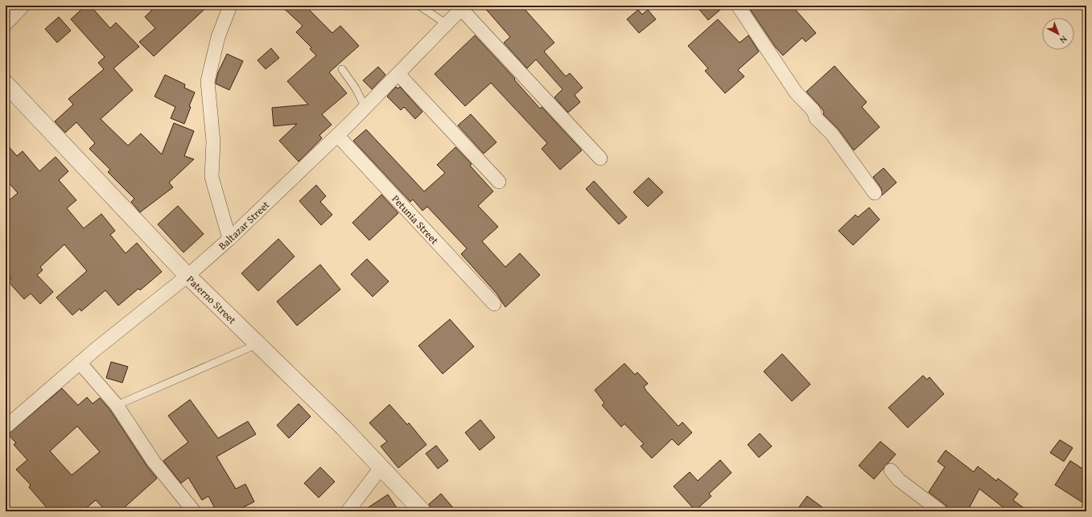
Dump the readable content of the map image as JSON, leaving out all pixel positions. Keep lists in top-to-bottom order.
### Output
{
  "streets": {
    "street": ["Petunia Street", "Baltazar Street", "Paterno Street"]
  },
  "crossings": [
    ["Petunia Street", "Baltazar Street"],
    ["Baltazar Street", "Paterno Street"]
  ],
  "north": "bottom right"
}
